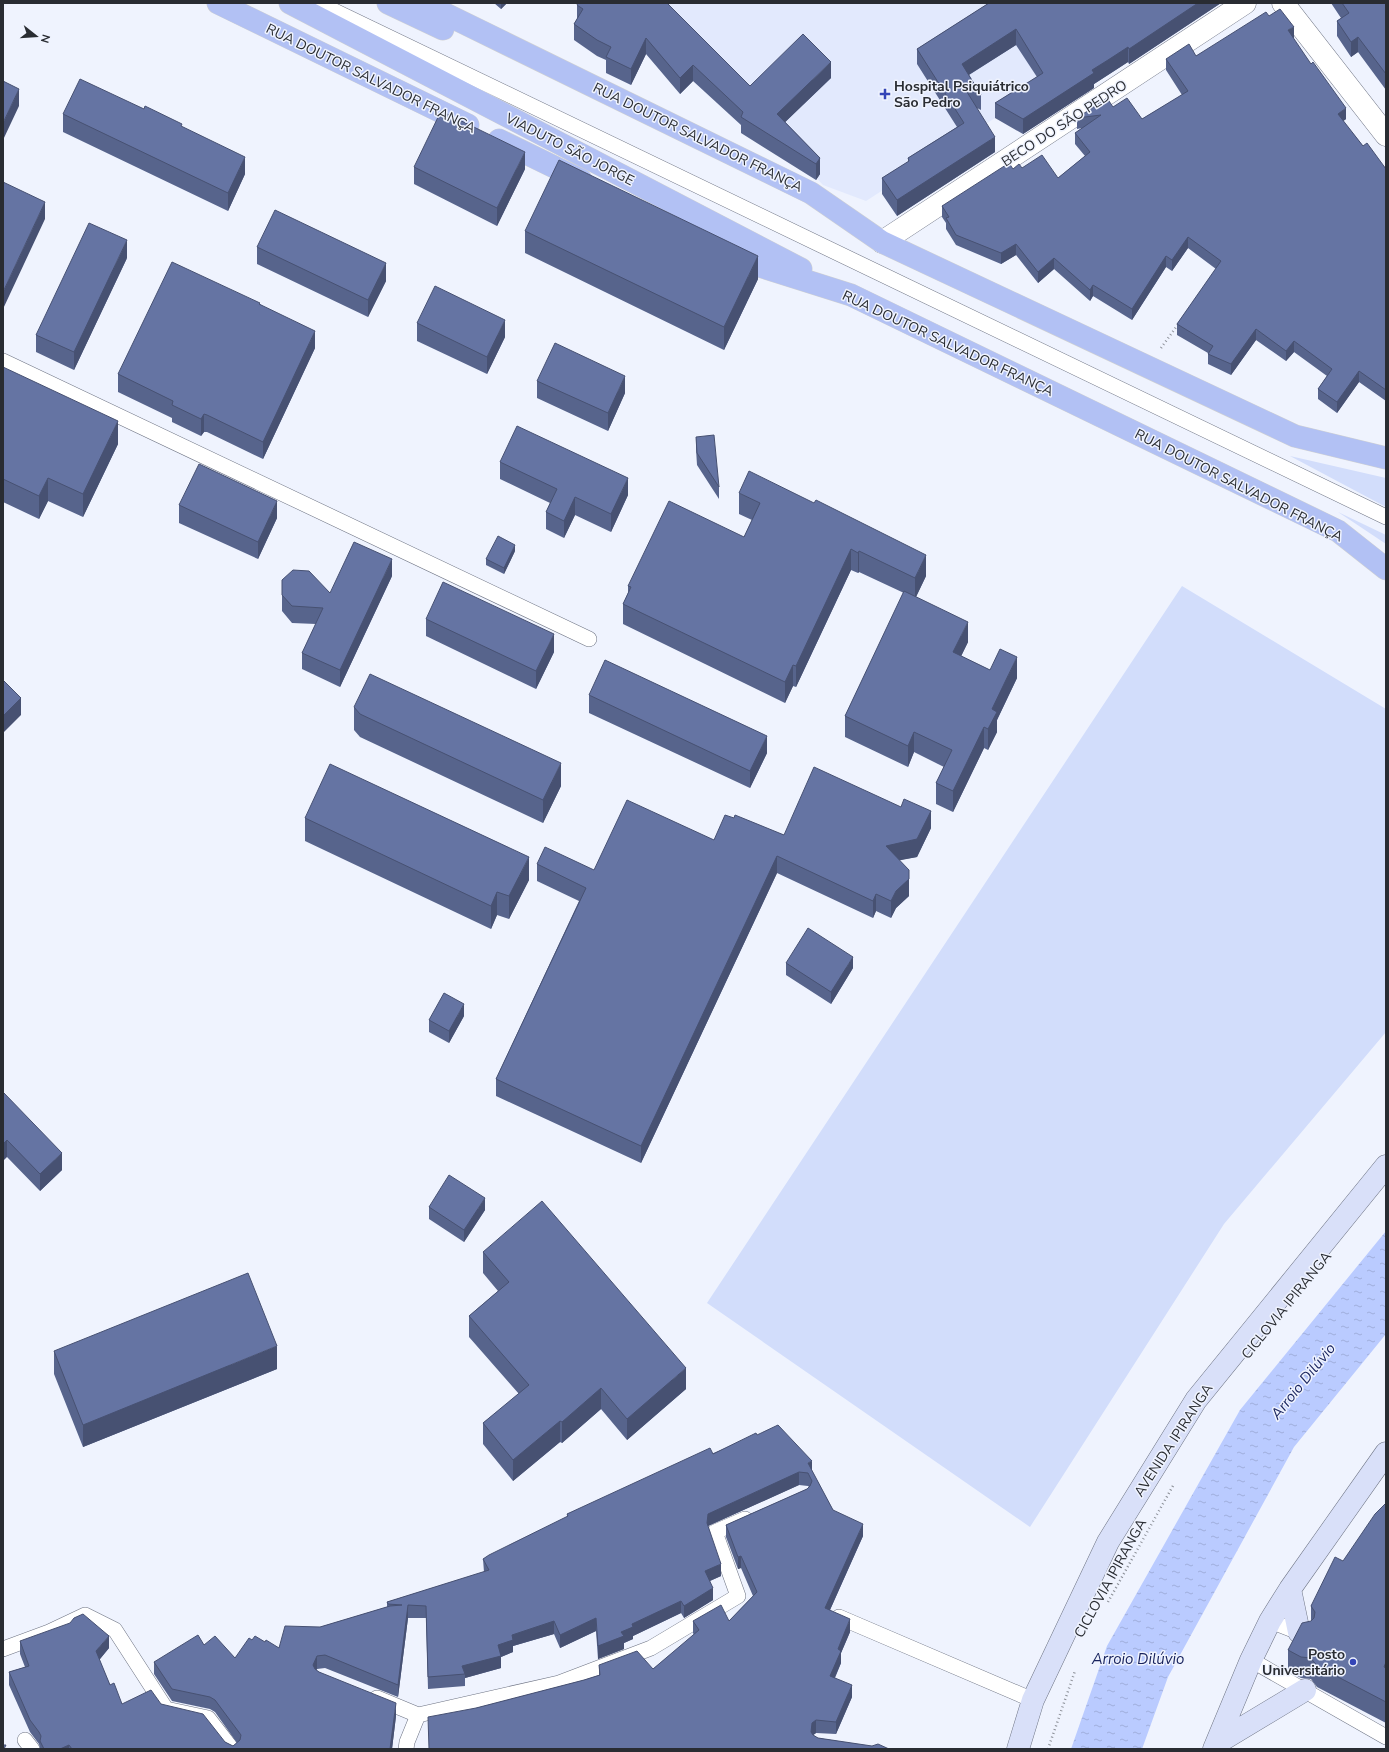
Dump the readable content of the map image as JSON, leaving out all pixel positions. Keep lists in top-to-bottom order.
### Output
{
  "streets": {
    "main road": ["RUA DOUTOR SALVADOR FRANÇA", "VIADUTO SÃO JORGE", "AVENIDA IPIRANGA"],
    "street": ["BECO DO SÃO PEDRO"],
    "path": ["CICLOVIA IPIRANGA"]
  },
  "crossings": [
    ["RUA DOUTOR SALVADOR FRANÇA", "BECO DO SÃO PEDRO"],
    ["RUA DOUTOR SALVADOR FRANÇA", "VIADUTO SÃO JORGE"]
  ],
  "water": ["Arroio Dilúvio"],
  "places": {
    "health": ["Hospital Psiquiátrico São Pedro"],
    "other": ["Posto Universitário"]
  },
  "north": "right"
}
